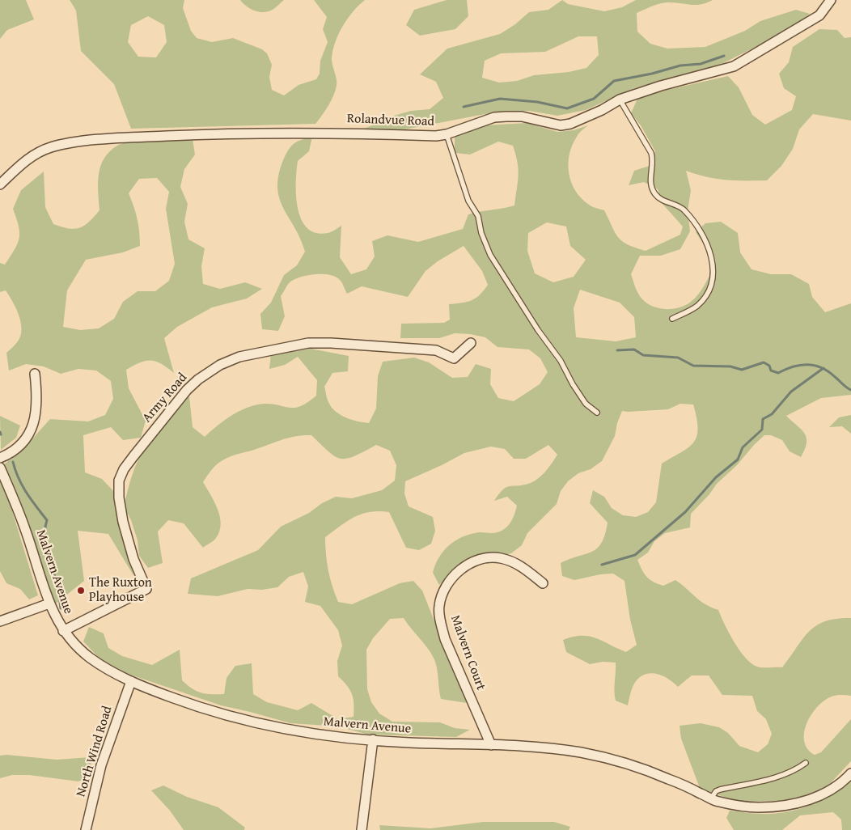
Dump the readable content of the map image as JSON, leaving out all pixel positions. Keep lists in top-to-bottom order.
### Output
{
  "streets": {
    "street": [
      "Rolandvue Road",
      "Army Road",
      "Malvern Avenue",
      "Malvern Court",
      "North Wind Road"
    ]
  },
  "crossings": [
    ["Army Road", "Malvern Avenue"],
    ["Malvern Avenue", "Malvern Court"],
    ["Malvern Avenue", "North Wind Road"]
  ],
  "places": ["The Ruxton Playhouse"]
}
